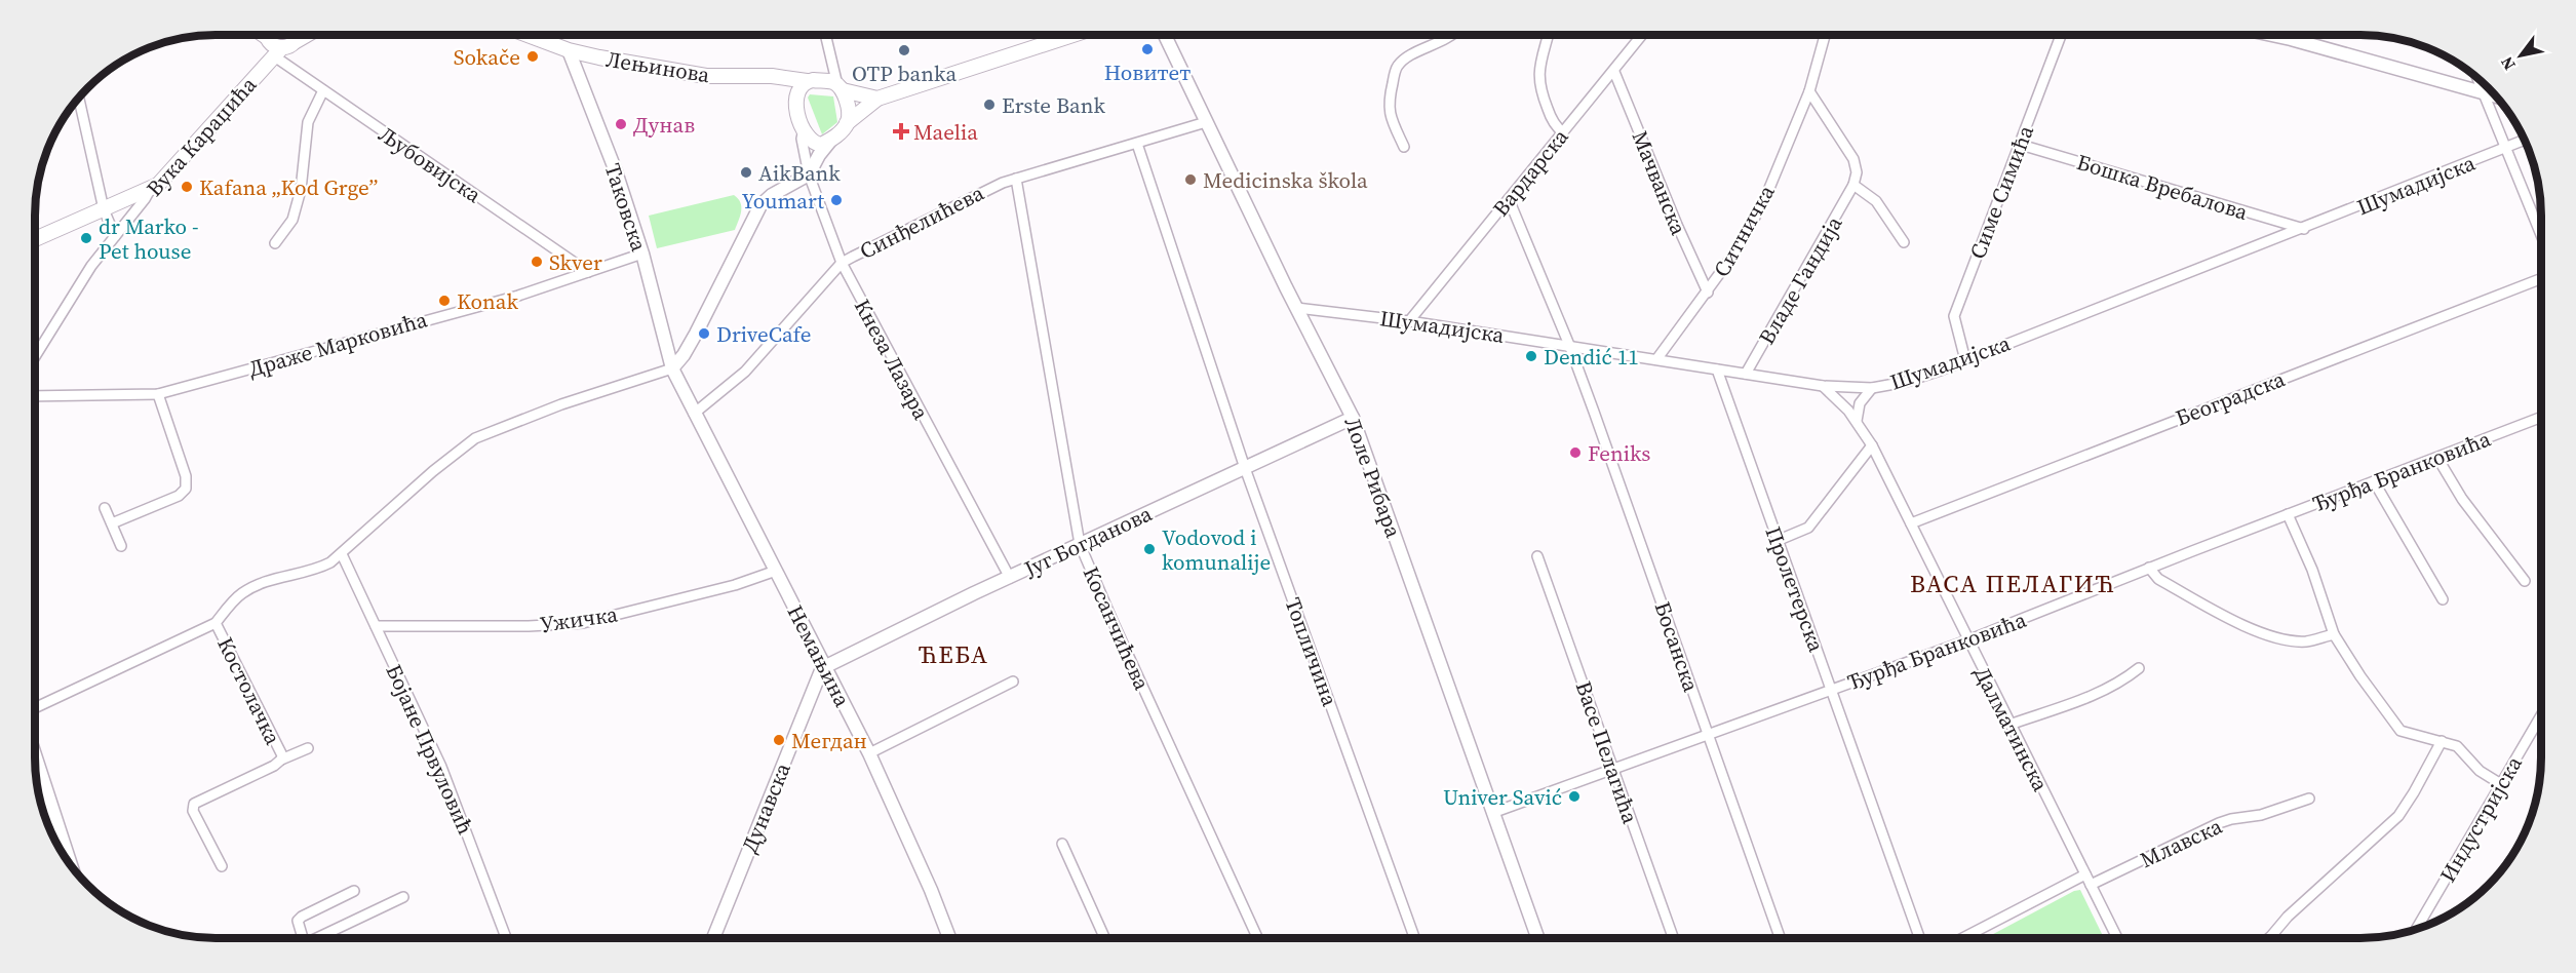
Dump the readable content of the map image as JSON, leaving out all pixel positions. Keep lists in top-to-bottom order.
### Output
{
  "streets": {
    "main road": ["Лењинова", "Вука Караџића"],
    "street": [
      "Љубовијска",
      "Вардарска",
      "Мачванска",
      "Шумадијска",
      "Бошка Вребалова",
      "Симе Симића",
      "Таковска",
      "Синђелићева",
      "Ситничка",
      "Владе Гандија",
      "Драже Марковића",
      "Кнеза Лазара",
      "Београдска",
      "Ђурђа Бранковића",
      "Лоле Рибара",
      "Југ Богданова",
      "Пролетерска",
      "Ужичка",
      "Косанчићева",
      "Босанска",
      "Топличина",
      "Немањина",
      "Костолачка",
      "Далматинска",
      "Бојане Првуловић",
      "Васе Пелагића",
      "Дунавска",
      "Индустријска",
      "Млавска"
    ]
  },
  "crossings": [
    ["Лењинова", "Таковска"],
    ["Лењинова", "Кнеза Лазара"],
    ["Вука Караџића", "Љубовијска"],
    ["Љубовијска", "Драже Марковића"],
    ["Вардарска", "Мачванска"],
    ["Вардарска", "Шумадијска"],
    ["Вардарска", "Босанска"],
    ["Мачванска", "Ситничка"],
    ["Шумадијска", "Бошка Вребалова"],
    ["Шумадијска", "Симе Симића"],
    ["Шумадијска", "Ситничка"],
    ["Шумадијска", "Владе Гандија"],
    ["Шумадијска", "Лоле Рибара"],
    ["Шумадијска", "Пролетерска"],
    ["Шумадијска", "Босанска"],
    ["Шумадијска", "Далматинска"],
    ["Бошка Вребалова", "Симе Симића"],
    ["Таковска", "Драже Марковића"],
    ["Таковска", "Немањина"],
    ["Синђелићева", "Кнеза Лазара"],
    ["Синђелићева", "Лоле Рибара"],
    ["Синђелићева", "Косанчићева"],
    ["Синђелићева", "Топличина"],
    ["Синђелићева", "Немањина"],
    ["Кнеза Лазара", "Југ Богданова"],
    ["Београдска", "Далматинска"],
    ["Ђурђа Бранковића", "Лоле Рибара"],
    ["Ђурђа Бранковића", "Пролетерска"],
    ["Ђурђа Бранковића", "Босанска"],
    ["Ђурђа Бранковића", "Далматинска"],
    ["Ђурђа Бранковића", "Васе Пелагића"],
    ["Лоле Рибара", "Југ Богданова"],
    ["Југ Богданова", "Косанчићева"],
    ["Југ Богданова", "Топличина"],
    ["Југ Богданова", "Немањина"],
    ["Југ Богданова", "Дунавска"],
    ["Ужичка", "Немањина"],
    ["Ужичка", "Бојане Првуловић"],
    ["Немањина", "Дунавска"],
    ["Далматинска", "Млавска"]
  ],
  "districts": ["ВАСА ПЕЛАГИЋ", "ЋЕБА"],
  "places": {
    "other": [
      "Новитет",
      "OTP banka",
      "Sokače",
      "Erste Bank",
      "Дунав",
      "AikBank",
      "Medicinska škola",
      "Kafana „Kod Grge”",
      "Youmart",
      "dr Marko - Pet house",
      "Skver",
      "Konak",
      "DriveCafe",
      "Dendić 11",
      "Feniks",
      "Vodovod i komunalije",
      "Мегдан",
      "Univer Savić"
    ],
    "health": ["Maelia"]
  },
  "north": "bottom left"
}
